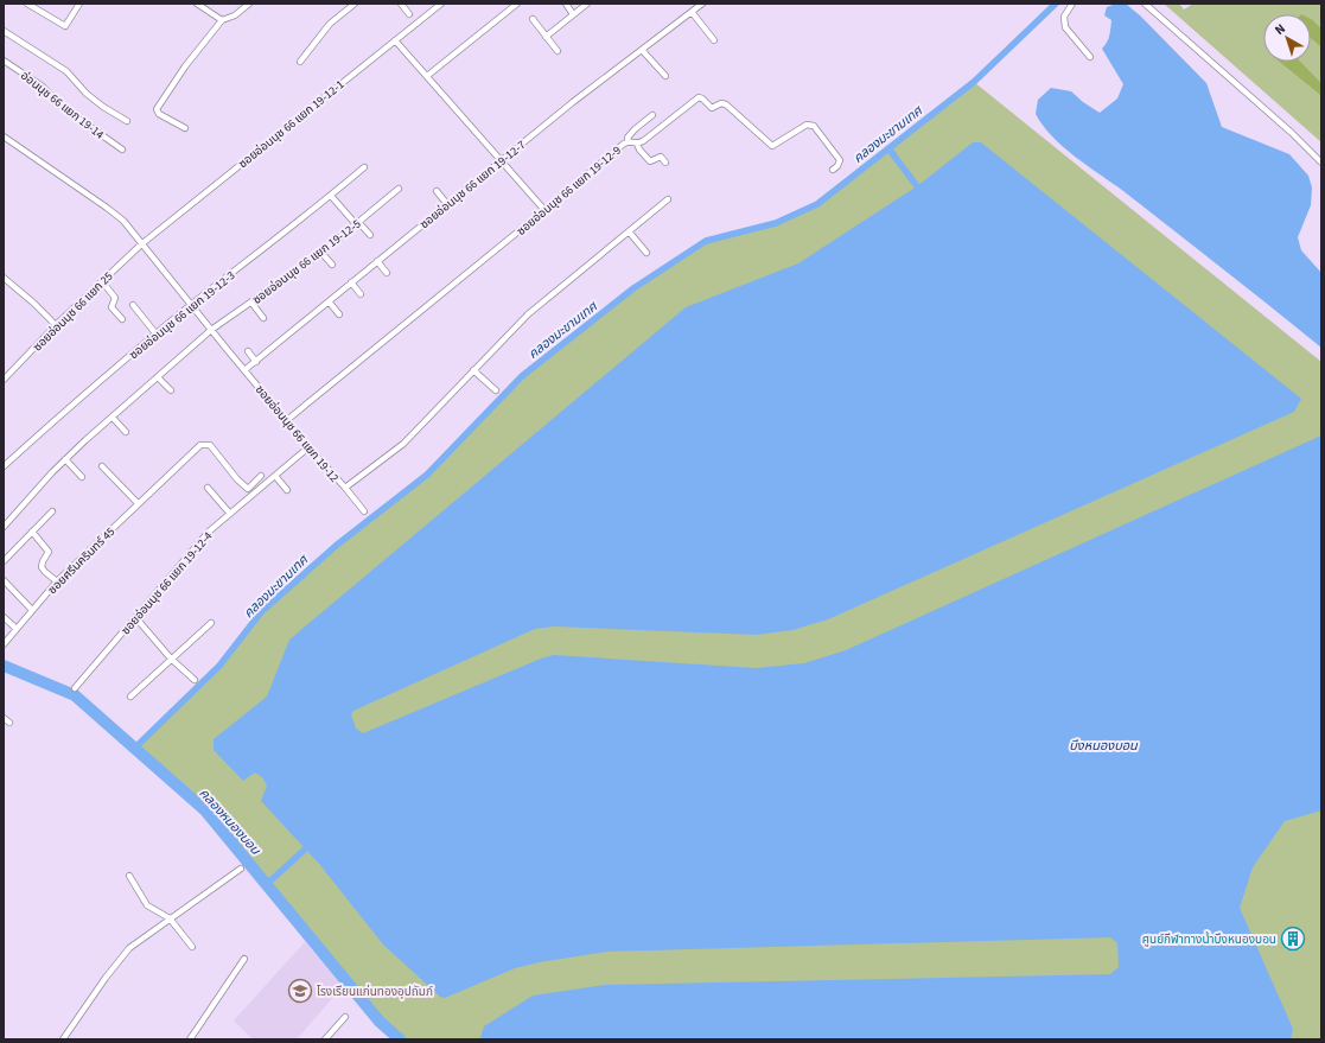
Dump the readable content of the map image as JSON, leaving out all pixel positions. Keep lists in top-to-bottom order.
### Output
{
  "streets": {
    "street": [
      "อ่อนนุช 66 แยก 19-14",
      "ซอยอ่อนนุช 66 แยก 19-12-1",
      "ซอยอ่อนนุช 66 แยก 19-12-7",
      "ซอยอ่อนนุช 66 แยก 19-12-9",
      "ซอยอ่อนนุช 66 แยก 19-12-5",
      "ซอยอ่อนนุช 66 แยก 25",
      "ซอยอ่อนนุช 66 แยก 19-12-3",
      "ซอยอ่อนนุช 66 แยก 19-12",
      "ซอยศรีนครินทร์ 45",
      "ซอยอ่อนนุช 66 แยก 19-12-4"
    ]
  },
  "crossings": [
    ["ซอยอ่อนนุช 66 แยก 19-12-1", "ซอยอ่อนนุช 66 แยก 25"],
    ["ซอยอ่อนนุช 66 แยก 19-12-1", "ซอยอ่อนนุช 66 แยก 19-12"],
    ["ซอยอ่อนนุช 66 แยก 19-12-7", "ซอยอ่อนนุช 66 แยก 19-12"],
    ["ซอยอ่อนนุช 66 แยก 19-12-9", "ซอยอ่อนนุช 66 แยก 19-12"],
    ["ซอยอ่อนนุช 66 แยก 19-12-5", "ซอยอ่อนนุช 66 แยก 19-12"],
    ["ซอยอ่อนนุช 66 แยก 25", "ซอยอ่อนนุช 66 แยก 19-12"],
    ["ซอยอ่อนนุช 66 แยก 19-12-3", "ซอยอ่อนนุช 66 แยก 19-12"],
    ["ซอยอ่อนนุช 66 แยก 19-12", "ซอยอ่อนนุช 66 แยก 19-12-4"]
  ],
  "water": ["คลองมะขามเทศ", "บึงหนองบอน", "คลองหนองบอน"],
  "places": {
    "building": ["ศูนย์กีฬาทางน้ำบึงหนองบอน"],
    "school or university": ["โรงเรียนแก่นทองอุปถัมภ์"]
  },
  "north": "top left"
}
